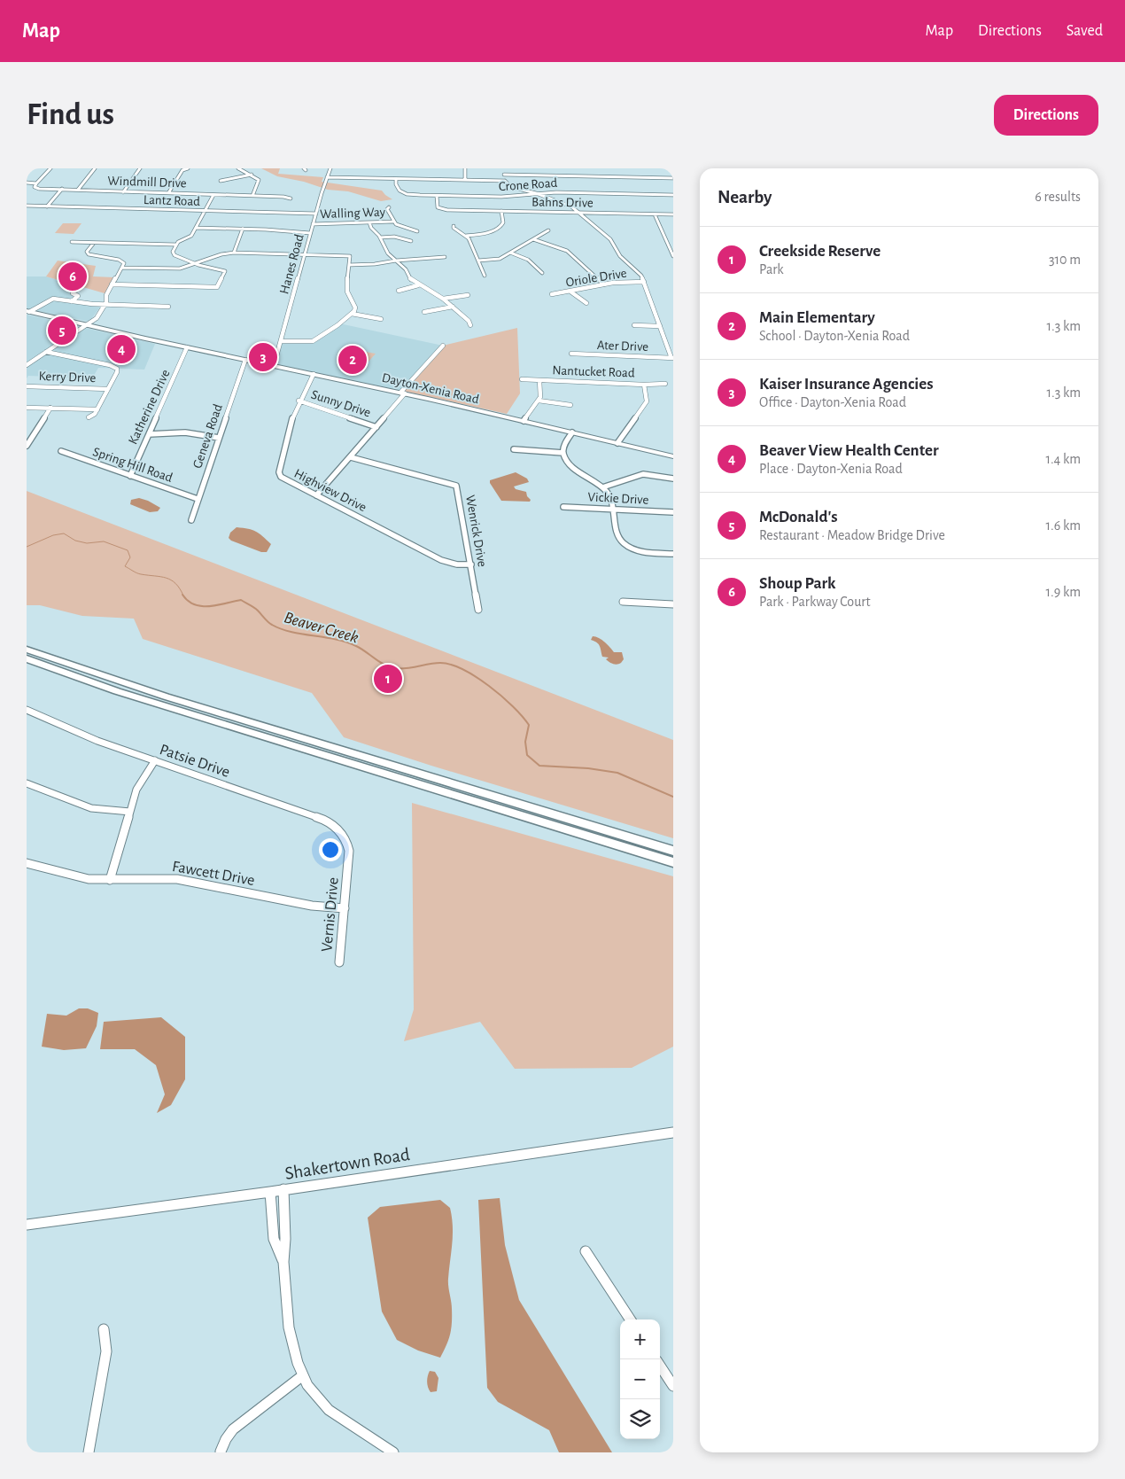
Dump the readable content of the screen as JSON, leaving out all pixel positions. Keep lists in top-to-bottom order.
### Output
{
  "streets": {
    "main road": ["Dayton-Xenia Road"],
    "street": [
      "Windmill Drive",
      "Crone Road",
      "Lantz Road",
      "Bahns Drive",
      "Walling Way",
      "Hanes Road",
      "Oriole Drive",
      "Ater Drive",
      "Nantucket Road",
      "Kerry Drive",
      "Sunny Drive",
      "Katherine Drive",
      "Geneva Road",
      "Spring Hill Road",
      "Highview Drive",
      "Vickie Drive",
      "Wenrick Drive",
      "Patsie Drive",
      "Fawcett Drive",
      "Vernis Drive",
      "Shakertown Road"
    ]
  },
  "crossings": [
    ["Crone Road", "Bahns Drive"],
    ["Lantz Road", "Hanes Road"],
    ["Walling Way", "Hanes Road"],
    ["Hanes Road", "Dayton-Xenia Road"],
    ["Dayton-Xenia Road", "Katherine Drive"],
    ["Dayton-Xenia Road", "Geneva Road"],
    ["Dayton-Xenia Road", "Highview Drive"],
    ["Sunny Drive", "Highview Drive"],
    ["Katherine Drive", "Spring Hill Road"],
    ["Geneva Road", "Spring Hill Road"],
    ["Highview Drive", "Wenrick Drive"],
    ["Patsie Drive", "Vernis Drive"],
    ["Fawcett Drive", "Vernis Drive"]
  ],
  "water": ["Beaver Creek"],
  "page": {
    "header": "Map",
    "nav": ["Map", "Directions", "Saved"],
    "buttons": "Directions",
    "title": "Find us",
    "heading": ["Nearby", "6 results"],
    "list": [
      {
        "mark": "1",
        "name": "Creekside Reserve",
        "note": "Park",
        "value": "310 m"
      },
      {
        "mark": "2",
        "name": "Main Elementary",
        "note": "School · Dayton-Xenia Road",
        "value": "1.3 km"
      },
      {
        "mark": "3",
        "name": "Kaiser Insurance Agencies",
        "note": "Office · Dayton-Xenia Road",
        "value": "1.3 km"
      },
      {
        "mark": "4",
        "name": "Beaver View Health Center",
        "note": "Place · Dayton-Xenia Road",
        "value": "1.4 km"
      },
      {
        "mark": "5",
        "name": "McDonald's",
        "note": "Restaurant · Meadow Bridge Drive",
        "value": "1.6 km"
      },
      {
        "mark": "6",
        "name": "Shoup Park",
        "note": "Park · Parkway Court",
        "value": "1.9 km"
      }
    ],
    "pins": [
      "6",
      "5",
      "4",
      "3",
      "2",
      "1"
    ],
    "map_buttons": ["+", "−"]
  }
}
